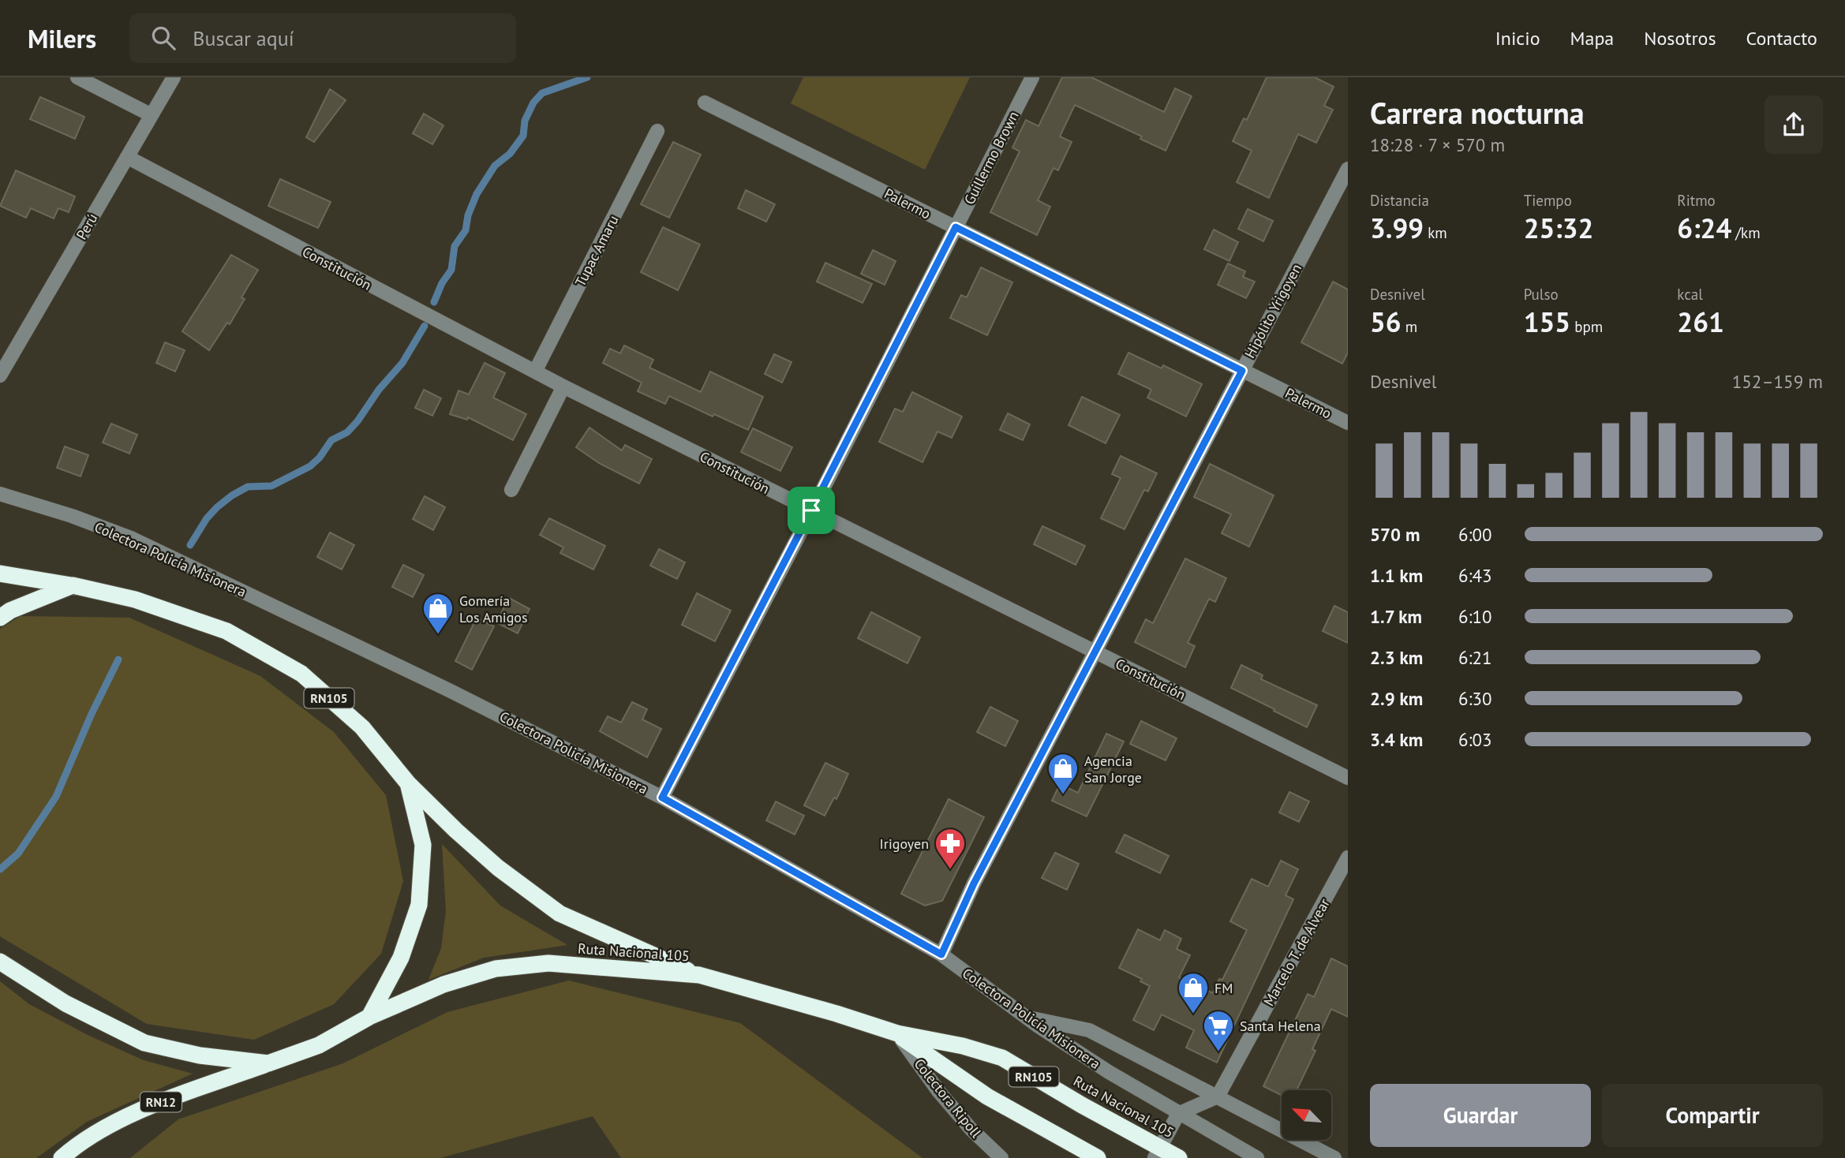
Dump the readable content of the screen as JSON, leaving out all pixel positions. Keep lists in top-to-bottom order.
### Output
{
  "streets": {
    "highway": ["RN105", "Ruta Nacional 105", "RN12"],
    "street": [
      "Guillermo Brown",
      "Palermo",
      "Perú",
      "Tupac Amaru",
      "Constitución",
      "Hipólito Yrigoyen",
      "Colectora Policía Misionera",
      "Marcelo T. de Alvear",
      "Colectora Ripoll"
    ]
  },
  "crossings": [
    ["Guillermo Brown", "Palermo"],
    ["Guillermo Brown", "Constitución"],
    ["Guillermo Brown", "Colectora Policía Misionera"],
    ["Palermo", "Hipólito Yrigoyen"],
    ["Perú", "Constitución"],
    ["Tupac Amaru", "Constitución"],
    ["Constitución", "Hipólito Yrigoyen"],
    ["Hipólito Yrigoyen", "Colectora Policía Misionera"],
    ["RN105", "Ruta Nacional 105"],
    ["RN105", "RN12"],
    ["Ruta Nacional 105", "Colectora Ripoll"]
  ],
  "places": {
    "shop": ["Gomería Los Amigos", "Agencia San Jorge", "FM"],
    "pharmacy": ["Irigoyen"],
    "supermarket": ["Santa Helena"]
  },
  "north": "top left",
  "page": {
    "header": "Milers",
    "search": "Buscar aquí",
    "nav": [
      "Inicio",
      "Mapa",
      "Nosotros",
      "Contacto"
    ],
    "heading": ["Carrera nocturna", "18:28 · 7 × 570 m"],
    "stats": [
      ["Distancia", "3.99 km"],
      ["Tiempo", "25:32"],
      ["Ritmo", "6:24 /km"],
      ["Desnivel", "56 m"],
      ["Pulso", "155 bpm"],
      ["kcal", "261"]
    ],
    "chart": ["Desnivel", "152–159 m"],
    "list": [
      {
        "name": "570 m",
        "note": "6:00"
      },
      {
        "name": "1.1 km",
        "note": "6:43"
      },
      {
        "name": "1.7 km",
        "note": "6:10"
      },
      {
        "name": "2.3 km",
        "note": "6:21"
      },
      {
        "name": "2.9 km",
        "note": "6:30"
      },
      {
        "name": "3.4 km",
        "note": "6:03"
      }
    ],
    "buttons": ["Guardar", "Compartir"]
  }
}
